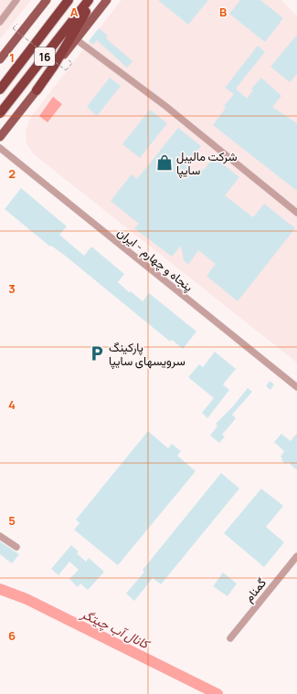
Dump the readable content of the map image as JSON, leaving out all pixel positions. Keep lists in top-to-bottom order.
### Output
{
  "streets": {
    "highway": ["16"],
    "lane": ["پنجاه و چهارم - ایران", "گمنام"]
  },
  "water": ["کانال آب چیتگر"],
  "places": {
    "shop": ["شرکت مالیبل سایپا"],
    "parking": ["پارکینگ سرویسهای سایپا"]
  },
  "grid": {
    "columns": ["A", "B"],
    "rows": [
      "1",
      "2",
      "3",
      "4",
      "5",
      "6"
    ]
  }
}
